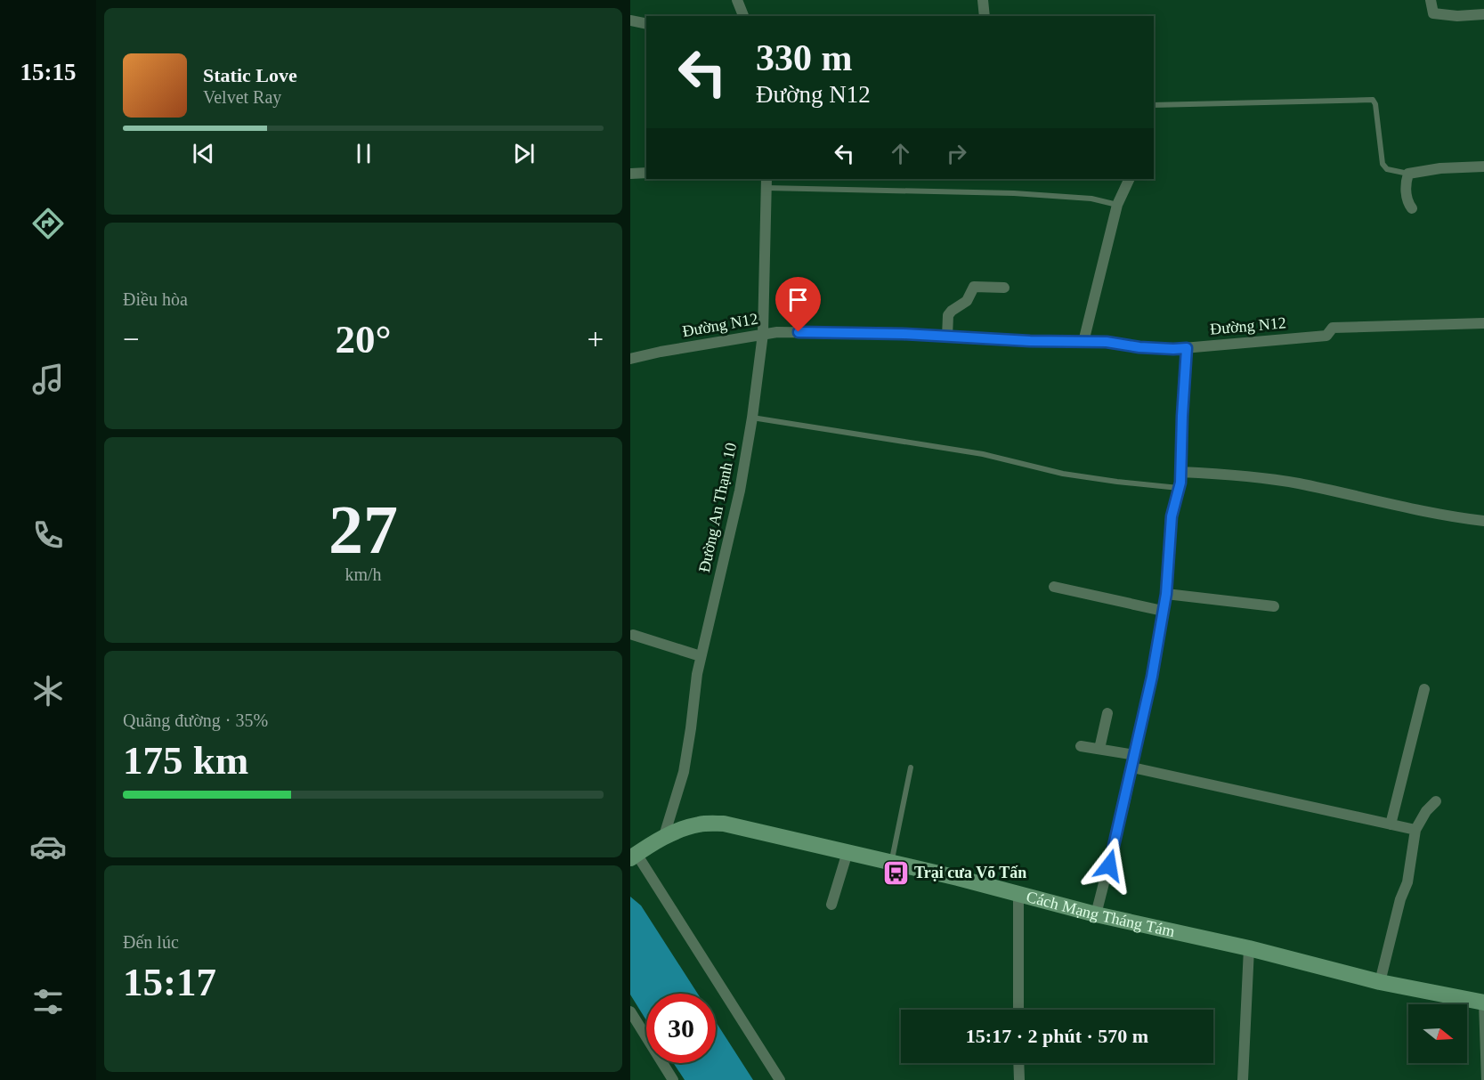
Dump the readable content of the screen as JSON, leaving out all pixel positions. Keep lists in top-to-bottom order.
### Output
{
  "streets": {
    "main road": ["Cách Mạng Tháng Tám"],
    "street": ["Đường N12", "Đường An Thạnh 10"]
  },
  "crossings": [
    ["Đường N12", "Đường An Thạnh 10"],
    ["Đường An Thạnh 10", "Cách Mạng Tháng Tám"]
  ],
  "places": {
    "bus stop": ["Trại cưa Võ Tấn"]
  },
  "north": "right",
  "page": {
    "tabs": "15:15",
    "turn": ["330 m", "Đường N12"],
    "song": ["Static Love", "Velvet Ray"],
    "tile": [
      "Điều hòa",
      ["27", "km/h"],
      ["Quãng đường · 35%", "175 km"],
      ["Đến lúc", "15:17"]
    ],
    "heat": ["−", "20°", "+"],
    "limit": "30",
    "trip": "15:17 · 2 phút · 570 m"
  }
}
